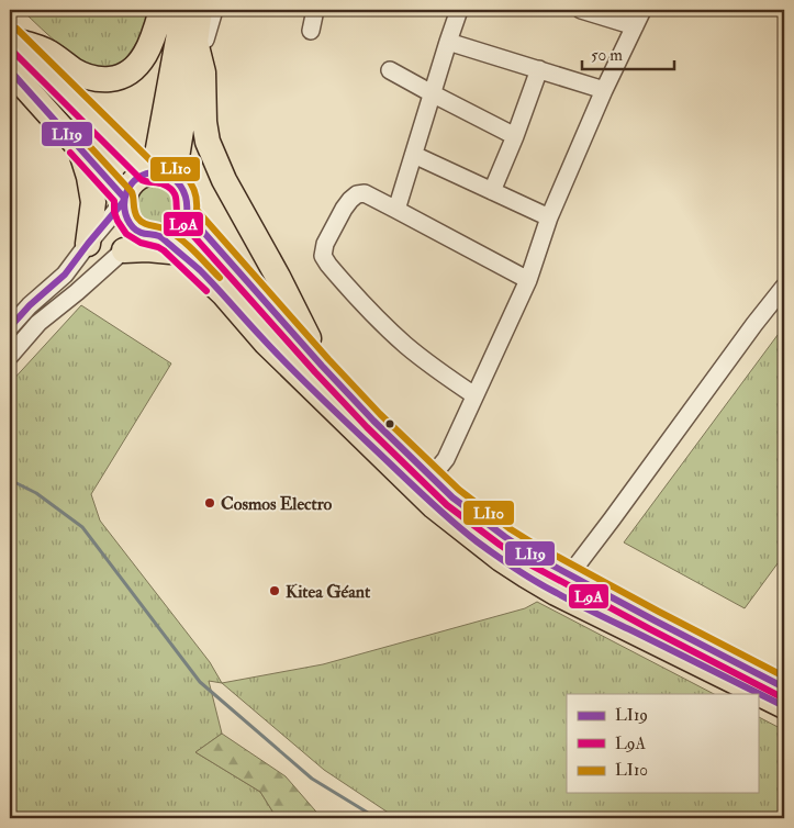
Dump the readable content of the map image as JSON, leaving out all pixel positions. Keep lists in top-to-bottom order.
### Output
{
  "places": ["Cosmos Electro", "Kitea Géant"],
  "lines": ["transit line LI10", "transit line L9A", "transit line LI19"],
  "legend": ["LI19", "L9A", "LI10"],
  "scale_bar": "50 m"
}
